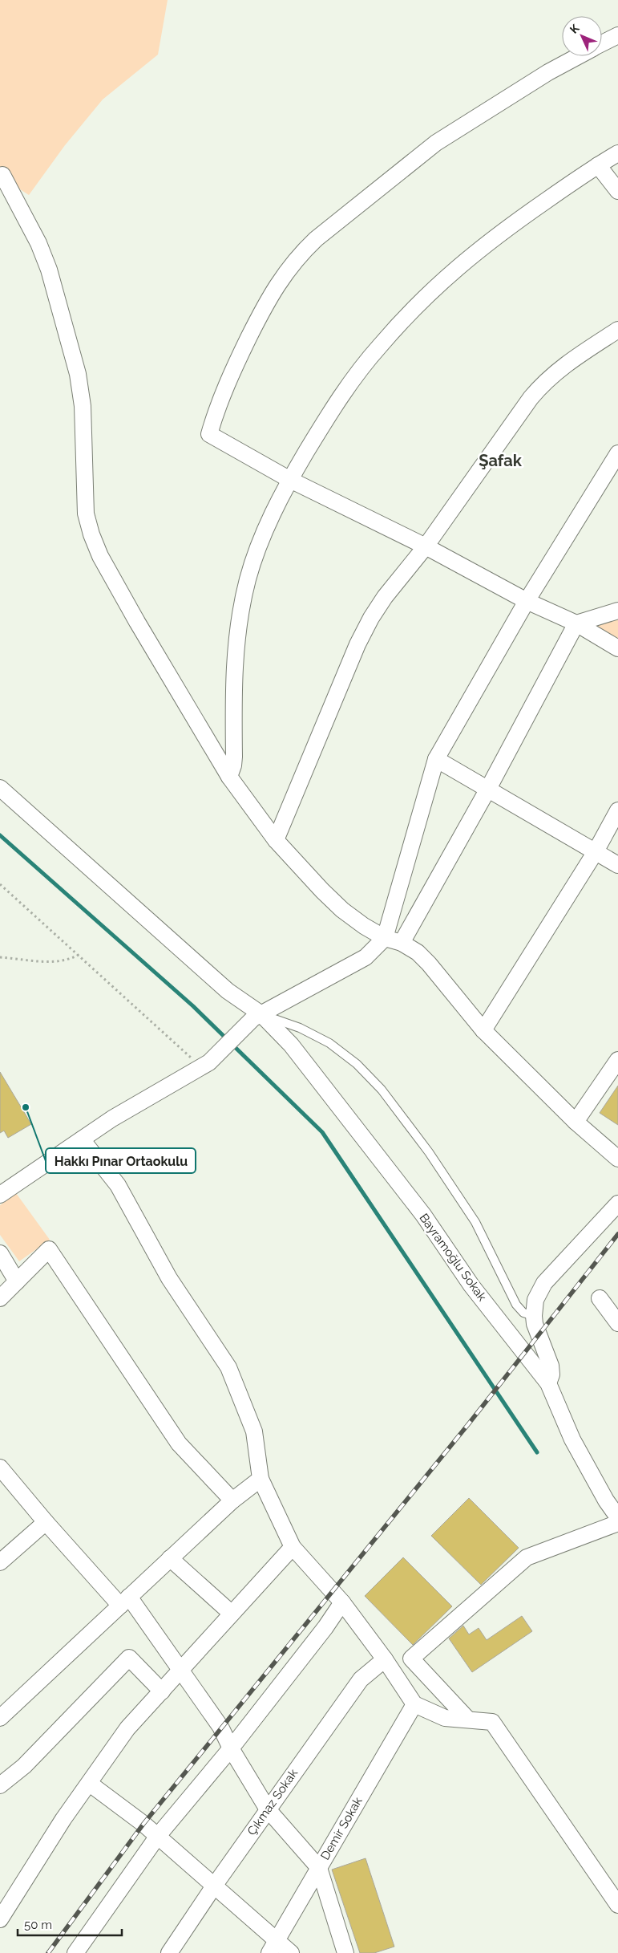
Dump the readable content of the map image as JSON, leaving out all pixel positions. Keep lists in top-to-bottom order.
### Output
{
  "streets": {
    "street": ["Bayramoğlu Sokak", "Çıkmaz Sokak", "Demir Sokak"]
  },
  "districts": ["Şafak"],
  "places": ["Hakkı Pınar Ortaokulu"],
  "scale_bar": "50 m",
  "north": "top left"
}
